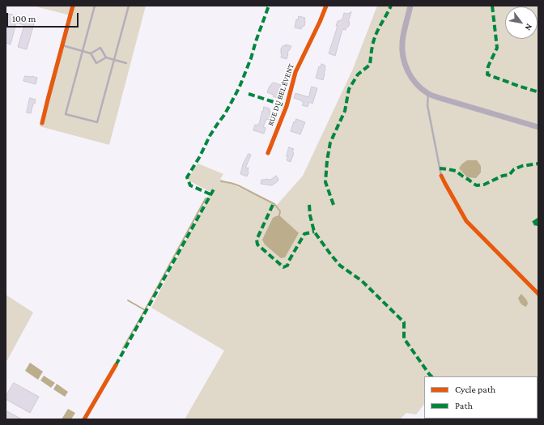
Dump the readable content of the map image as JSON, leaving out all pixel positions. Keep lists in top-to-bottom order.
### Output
{
  "streets": {
    "street": ["RUE DU BEL ÉVENT"]
  },
  "legend": ["Cycle path", "Path"],
  "scale_bar": "100 m",
  "north": "bottom right"
}
